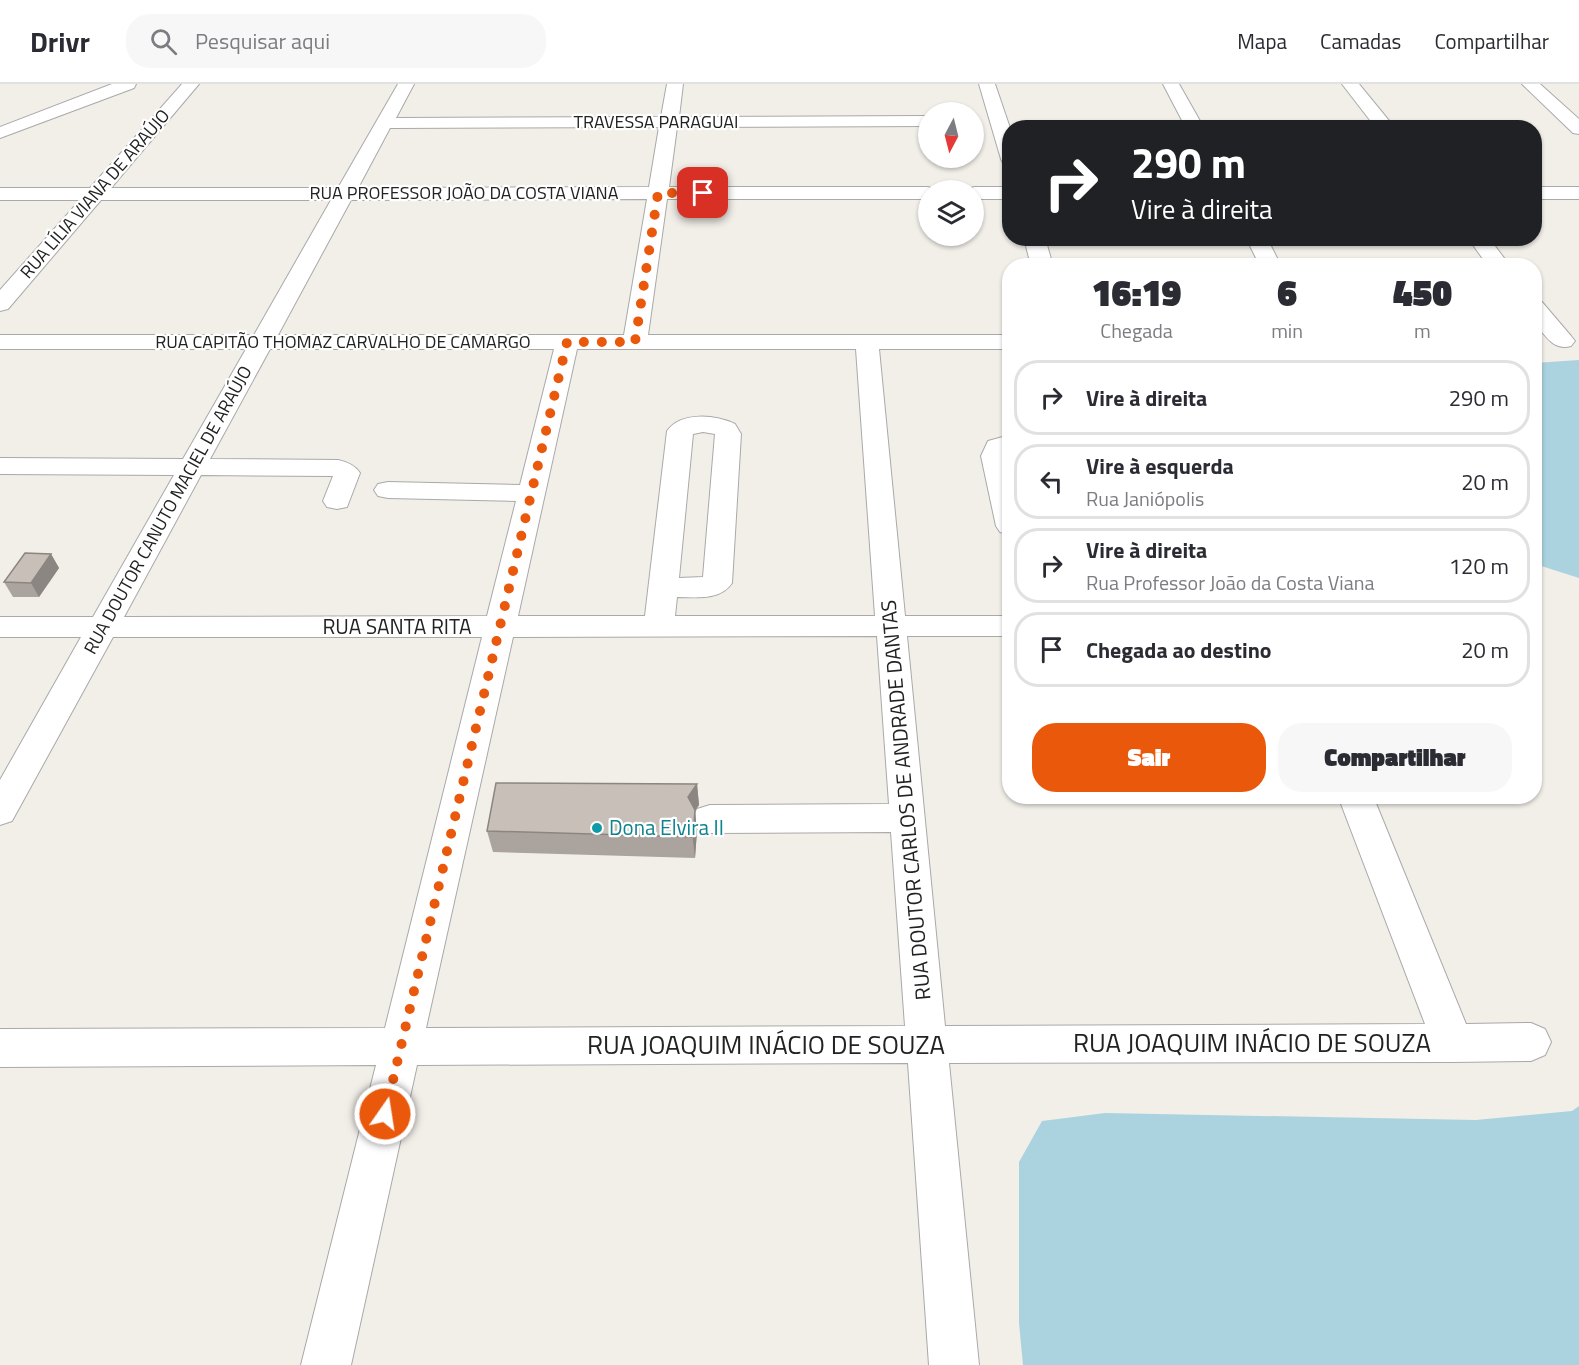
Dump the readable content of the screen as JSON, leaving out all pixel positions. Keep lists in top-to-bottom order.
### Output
{
  "streets": {
    "street": [
      "TRAVESSA PARAGUAI",
      "RUA PROFESSOR JOÃO DA COSTA VIANA",
      "RUA LÍLIA VIANA DE ARAÚJO",
      "RUA CAPITÃO THOMAZ CARVALHO DE CAMARGO",
      "RUA DOUTOR CANUTO MACIEL DE ARAÚJO",
      "RUA SANTA RITA",
      "RUA DOUTOR CARLOS DE ANDRADE DANTAS",
      "RUA JOAQUIM INÁCIO DE SOUZA"
    ]
  },
  "crossings": [
    ["TRAVESSA PARAGUAI", "RUA DOUTOR CANUTO MACIEL DE ARAÚJO"],
    ["RUA PROFESSOR JOÃO DA COSTA VIANA", "RUA LÍLIA VIANA DE ARAÚJO"],
    ["RUA PROFESSOR JOÃO DA COSTA VIANA", "RUA DOUTOR CANUTO MACIEL DE ARAÚJO"],
    ["RUA CAPITÃO THOMAZ CARVALHO DE CAMARGO", "RUA DOUTOR CANUTO MACIEL DE ARAÚJO"],
    ["RUA CAPITÃO THOMAZ CARVALHO DE CAMARGO", "RUA DOUTOR CARLOS DE ANDRADE DANTAS"],
    ["RUA DOUTOR CANUTO MACIEL DE ARAÚJO", "RUA SANTA RITA"],
    ["RUA SANTA RITA", "RUA DOUTOR CARLOS DE ANDRADE DANTAS"],
    ["RUA DOUTOR CARLOS DE ANDRADE DANTAS", "RUA JOAQUIM INÁCIO DE SOUZA"]
  ],
  "places": ["Dona Elvira II"],
  "north": "bottom",
  "page": {
    "header": "Drivr",
    "search": "Pesquisar aqui",
    "nav": ["Mapa", "Camadas", "Compartilhar"],
    "turn": ["290 m", "Vire à direita"],
    "eta": [
      "16:19",
      "Chegada",
      "6",
      "min",
      "450",
      "m"
    ],
    "list": [
      {
        "name": "Vire à direita",
        "value": "290 m"
      },
      {
        "name": "Vire à esquerda",
        "note": "Rua Janiópolis",
        "value": "20 m"
      },
      {
        "name": "Vire à direita",
        "note": "Rua Professor João da Costa Viana",
        "value": "120 m"
      },
      {
        "name": "Chegada ao destino",
        "value": "20 m"
      }
    ],
    "buttons": ["Sair", "Compartilhar"]
  }
}
